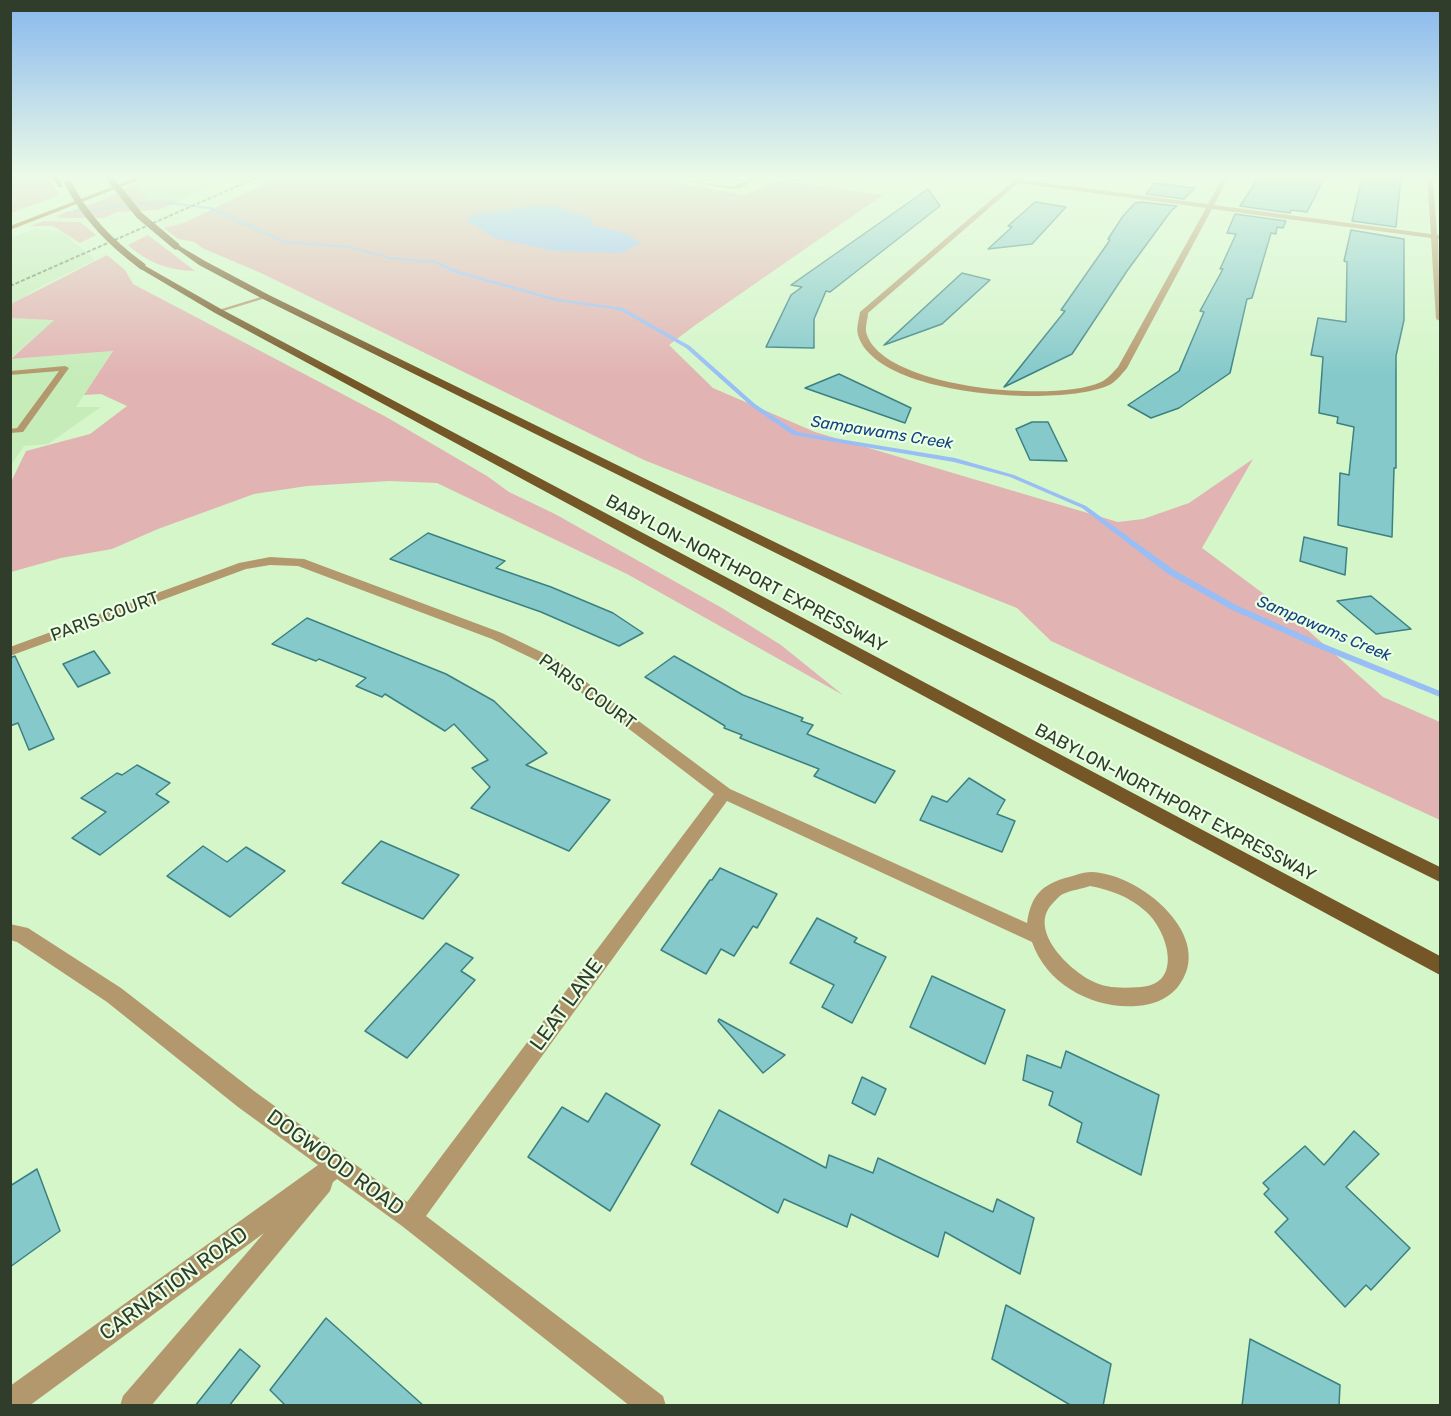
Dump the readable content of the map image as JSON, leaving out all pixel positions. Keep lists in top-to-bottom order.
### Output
{
  "streets": {
    "main road": ["BABYLON-NORTHPORT EXPRESSWAY"],
    "street": [
      "PARIS COURT",
      "LEAT LANE",
      "DOGWOOD ROAD",
      "CARNATION ROAD"
    ]
  },
  "crossings": [
    ["PARIS COURT", "LEAT LANE"],
    ["LEAT LANE", "DOGWOOD ROAD"],
    ["DOGWOOD ROAD", "CARNATION ROAD"]
  ],
  "water": ["Sampawams Creek"]
}
